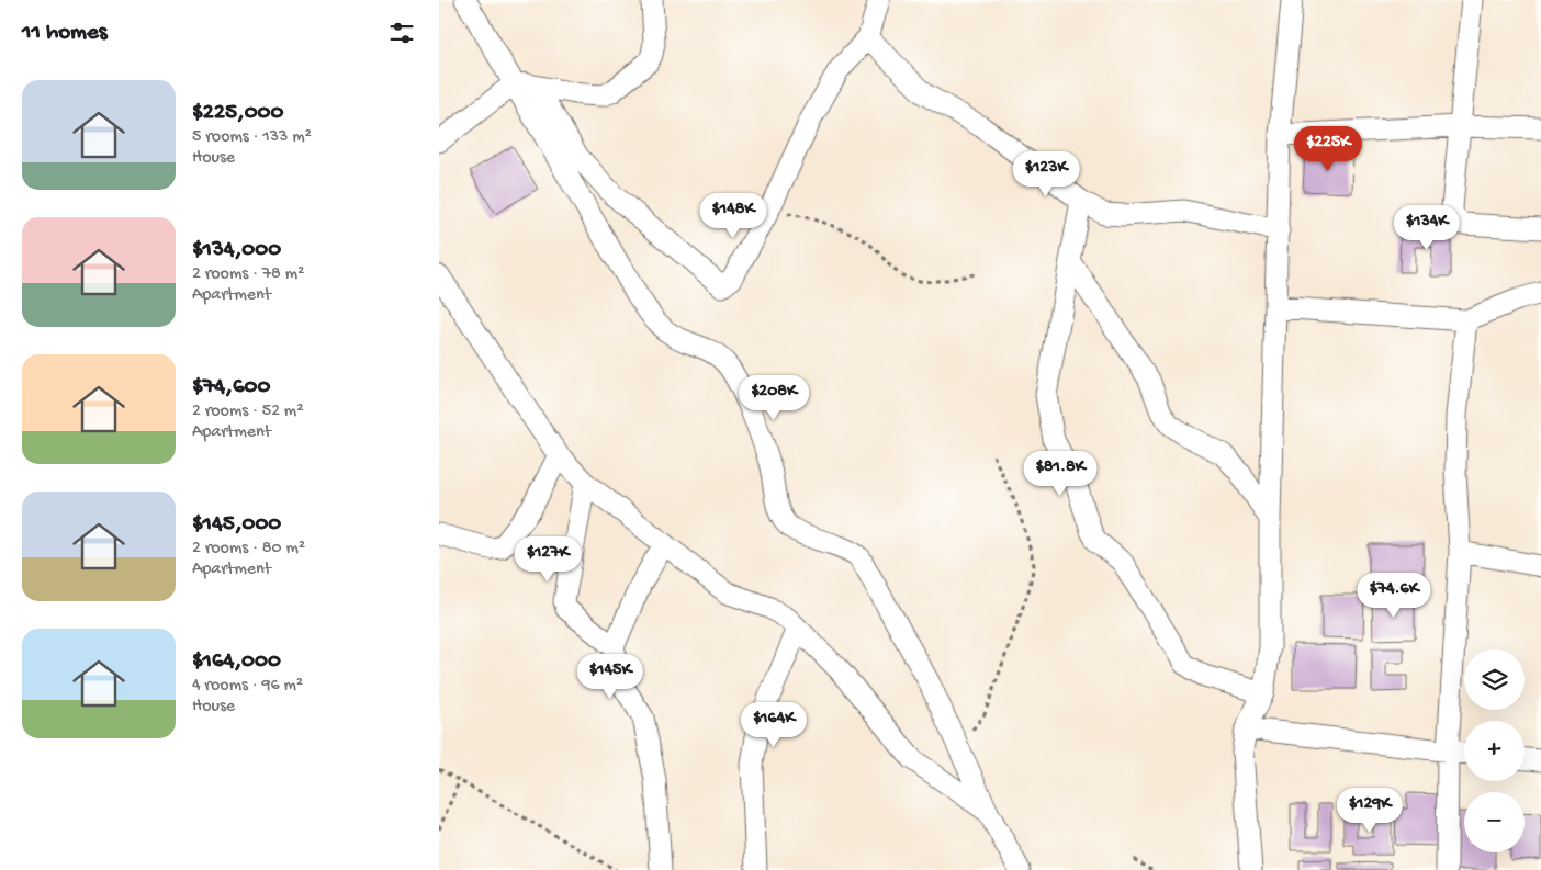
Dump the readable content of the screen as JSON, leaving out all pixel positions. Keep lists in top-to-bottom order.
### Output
{
  "page": {
    "heading": "11 homes",
    "list": [
      {
        "name": "$225,000",
        "note": "5 rooms · 133 m² · House"
      },
      {
        "name": "$134,000",
        "note": "2 rooms · 78 m² · Apartment"
      },
      {
        "name": "$74,600",
        "note": "2 rooms · 52 m² · Apartment"
      },
      {
        "name": "$145,000",
        "note": "2 rooms · 80 m² · Apartment"
      },
      {
        "name": "$164,000",
        "note": "4 rooms · 96 m² · House"
      }
    ],
    "price": [
      "$225K",
      "$123K",
      "$148K",
      "$134K",
      "$208K",
      "$81.8K",
      "$127K",
      "$74.6K",
      "$145K",
      "$164K",
      "$129K"
    ],
    "map_buttons": ["+", "−"]
  }
}
